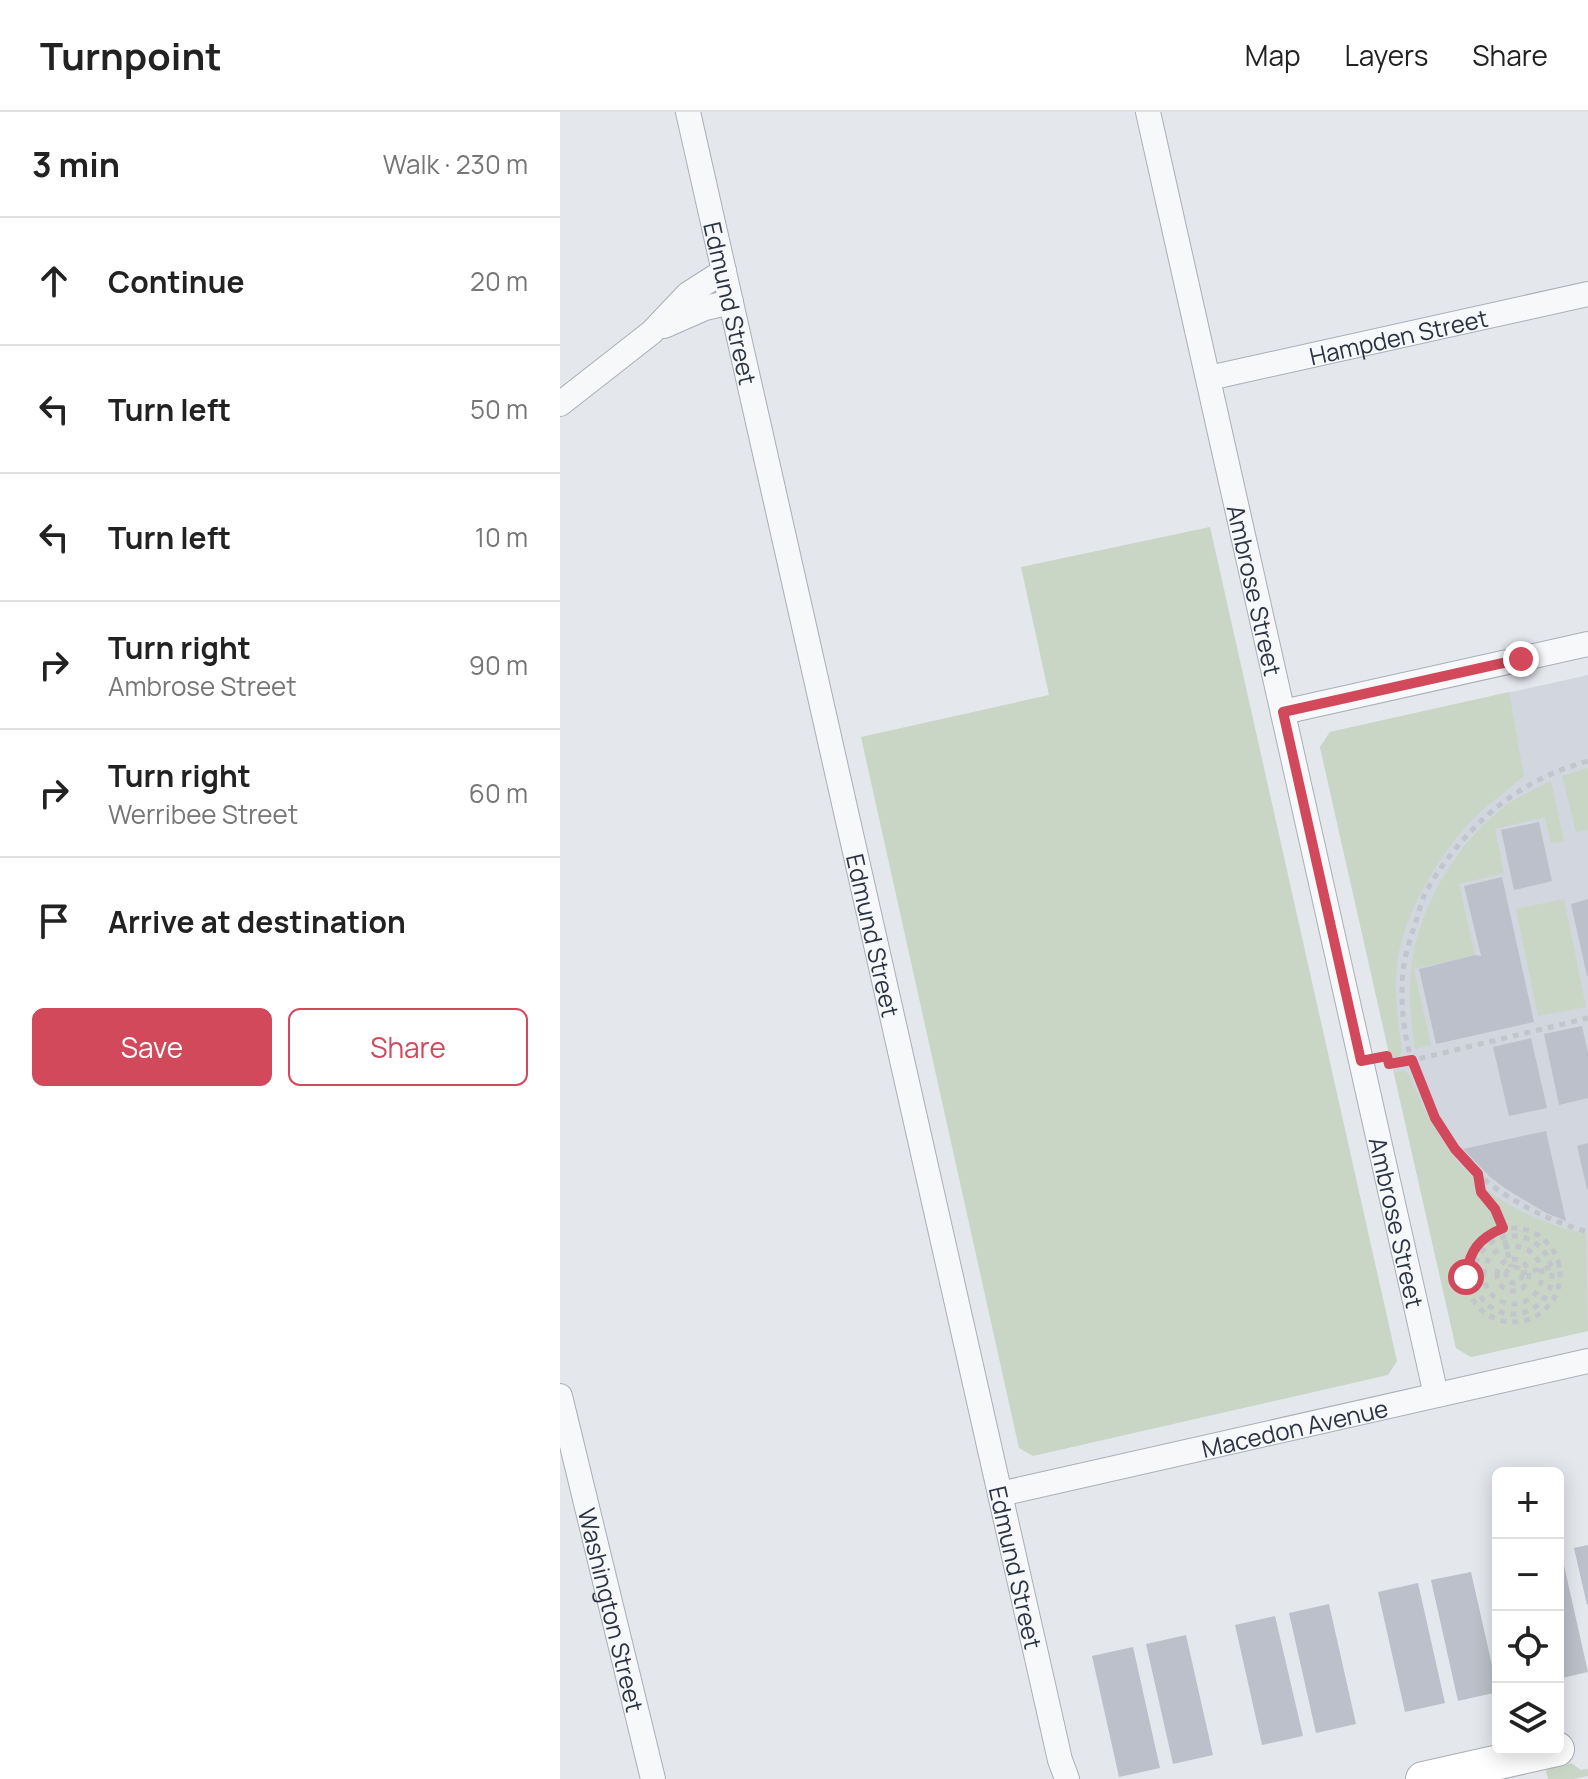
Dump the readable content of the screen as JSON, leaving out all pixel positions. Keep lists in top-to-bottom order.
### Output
{
  "streets": {
    "street": [
      "Edmund Street",
      "Hampden Street",
      "Ambrose Street",
      "Macedon Avenue",
      "Washington Street"
    ]
  },
  "crossings": [
    ["Edmund Street", "Macedon Avenue"],
    ["Hampden Street", "Ambrose Street"],
    ["Ambrose Street", "Macedon Avenue"]
  ],
  "page": {
    "header": "Turnpoint",
    "nav": ["Map", "Layers", "Share"],
    "heading": ["3 min", "Walk · 230 m"],
    "list": [
      ["Continue", "20 m"],
      ["Turn left", "50 m"],
      ["Turn left", "10 m"],
      ["Turn right", "Ambrose Street", "90 m"],
      ["Turn right", "Werribee Street", "60 m"],
      "Arrive at destination"
    ],
    "buttons": ["Save", "Share"],
    "map_buttons": ["+", "−"]
  }
}
